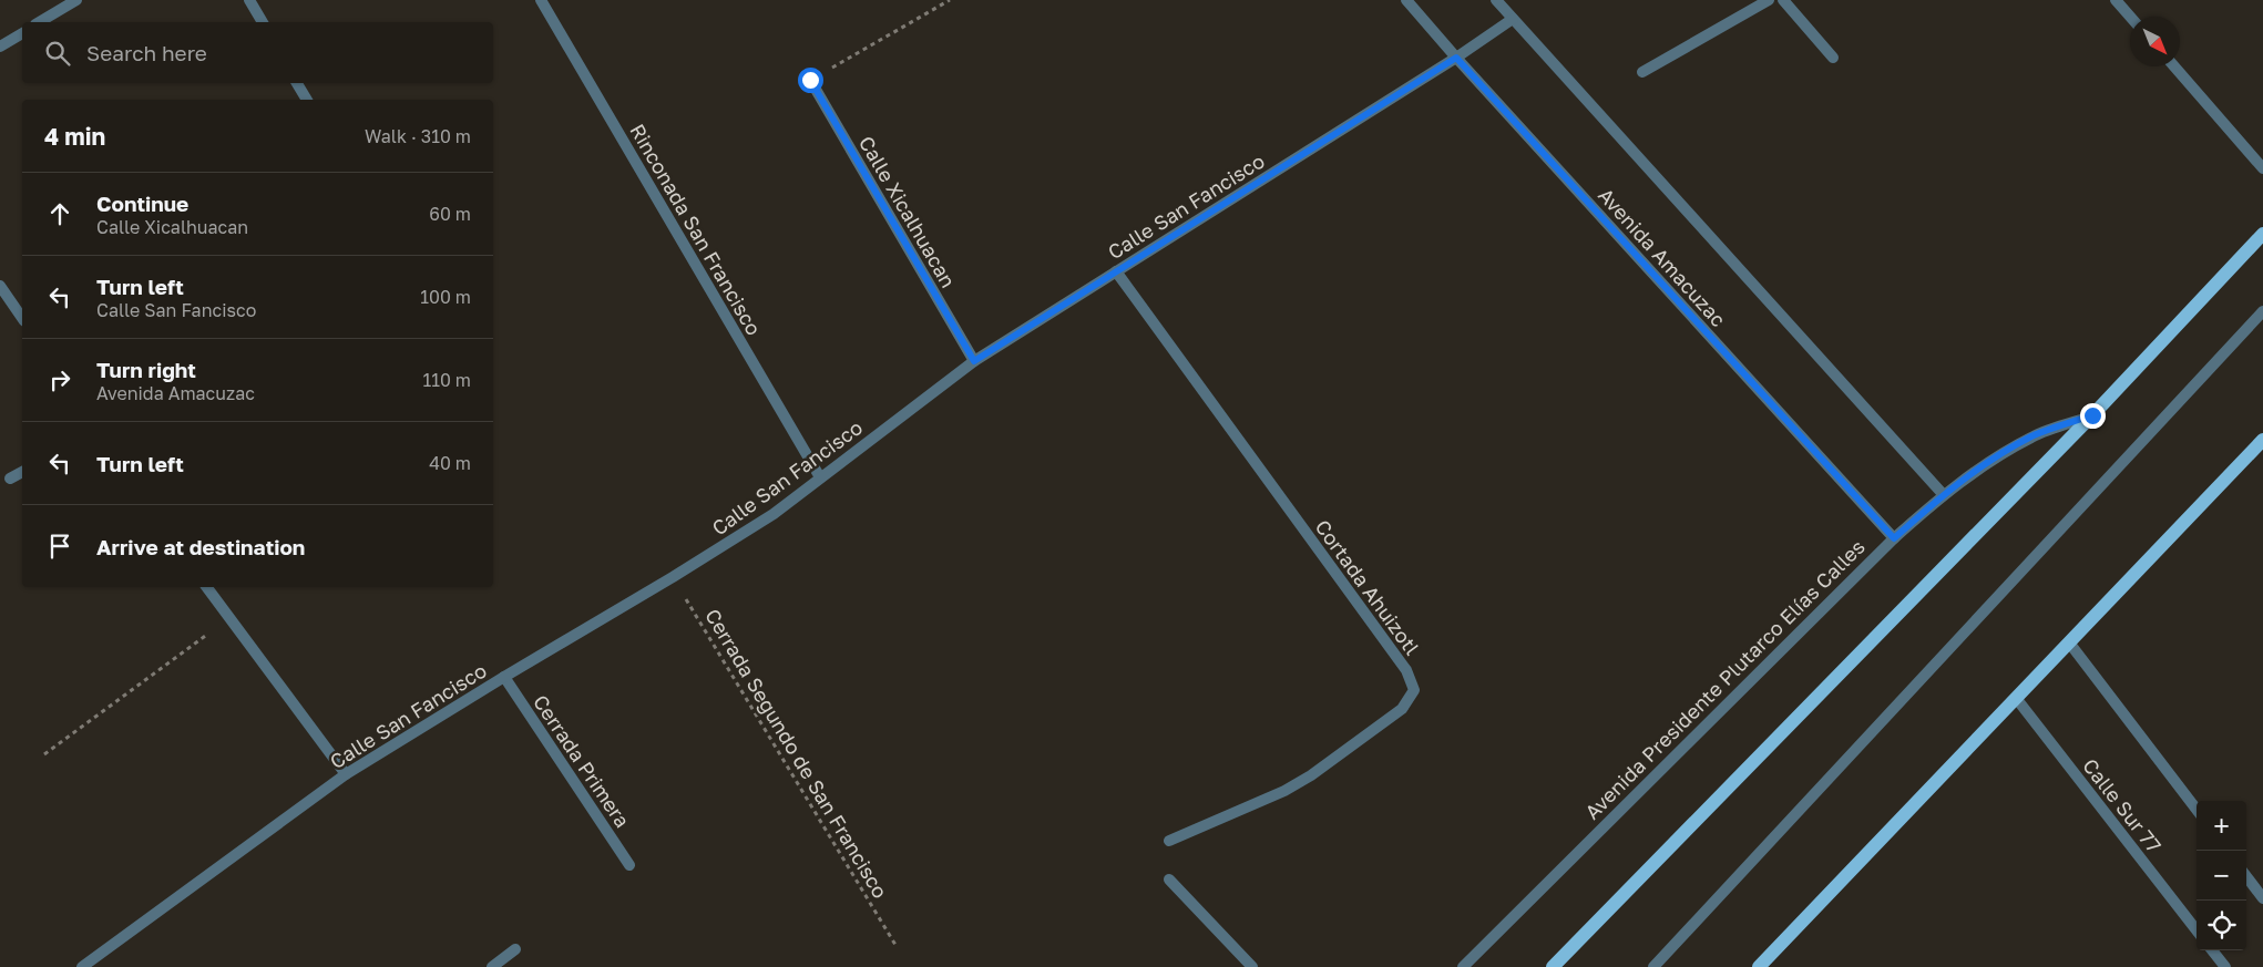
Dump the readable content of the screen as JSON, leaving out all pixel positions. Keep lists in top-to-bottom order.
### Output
{
  "streets": {
    "main road": ["Avenida Presidente Plutarco Elías Calles"],
    "street": [
      "Calle San Fancisco",
      "Calle Xicalhuacan",
      "Rinconada San Francisco",
      "Avenida Amacuzac",
      "Cortada Ahuizotl",
      "Cerrada Primera",
      "Calle Sur 77"
    ],
    "path": ["Cerrada Segundo de San Francisco"]
  },
  "crossings": [
    ["Calle San Fancisco", "Calle Xicalhuacan"],
    ["Calle San Fancisco", "Rinconada San Francisco"],
    ["Calle San Fancisco", "Avenida Amacuzac"],
    ["Calle San Fancisco", "Cortada Ahuizotl"],
    ["Calle San Fancisco", "Cerrada Segundo de San Francisco"],
    ["Calle San Fancisco", "Cerrada Primera"],
    ["Avenida Amacuzac", "Avenida Presidente Plutarco Elías Calles"]
  ],
  "north": "bottom right",
  "page": {
    "search": "Search here",
    "heading": ["4 min", "Walk · 310 m"],
    "list": [
      ["Continue", "Calle Xicalhuacan", "60 m"],
      ["Turn left", "Calle San Fancisco", "100 m"],
      ["Turn right", "Avenida Amacuzac", "110 m"],
      ["Turn left", "40 m"],
      "Arrive at destination"
    ],
    "map_buttons": ["+", "−"]
  }
}
